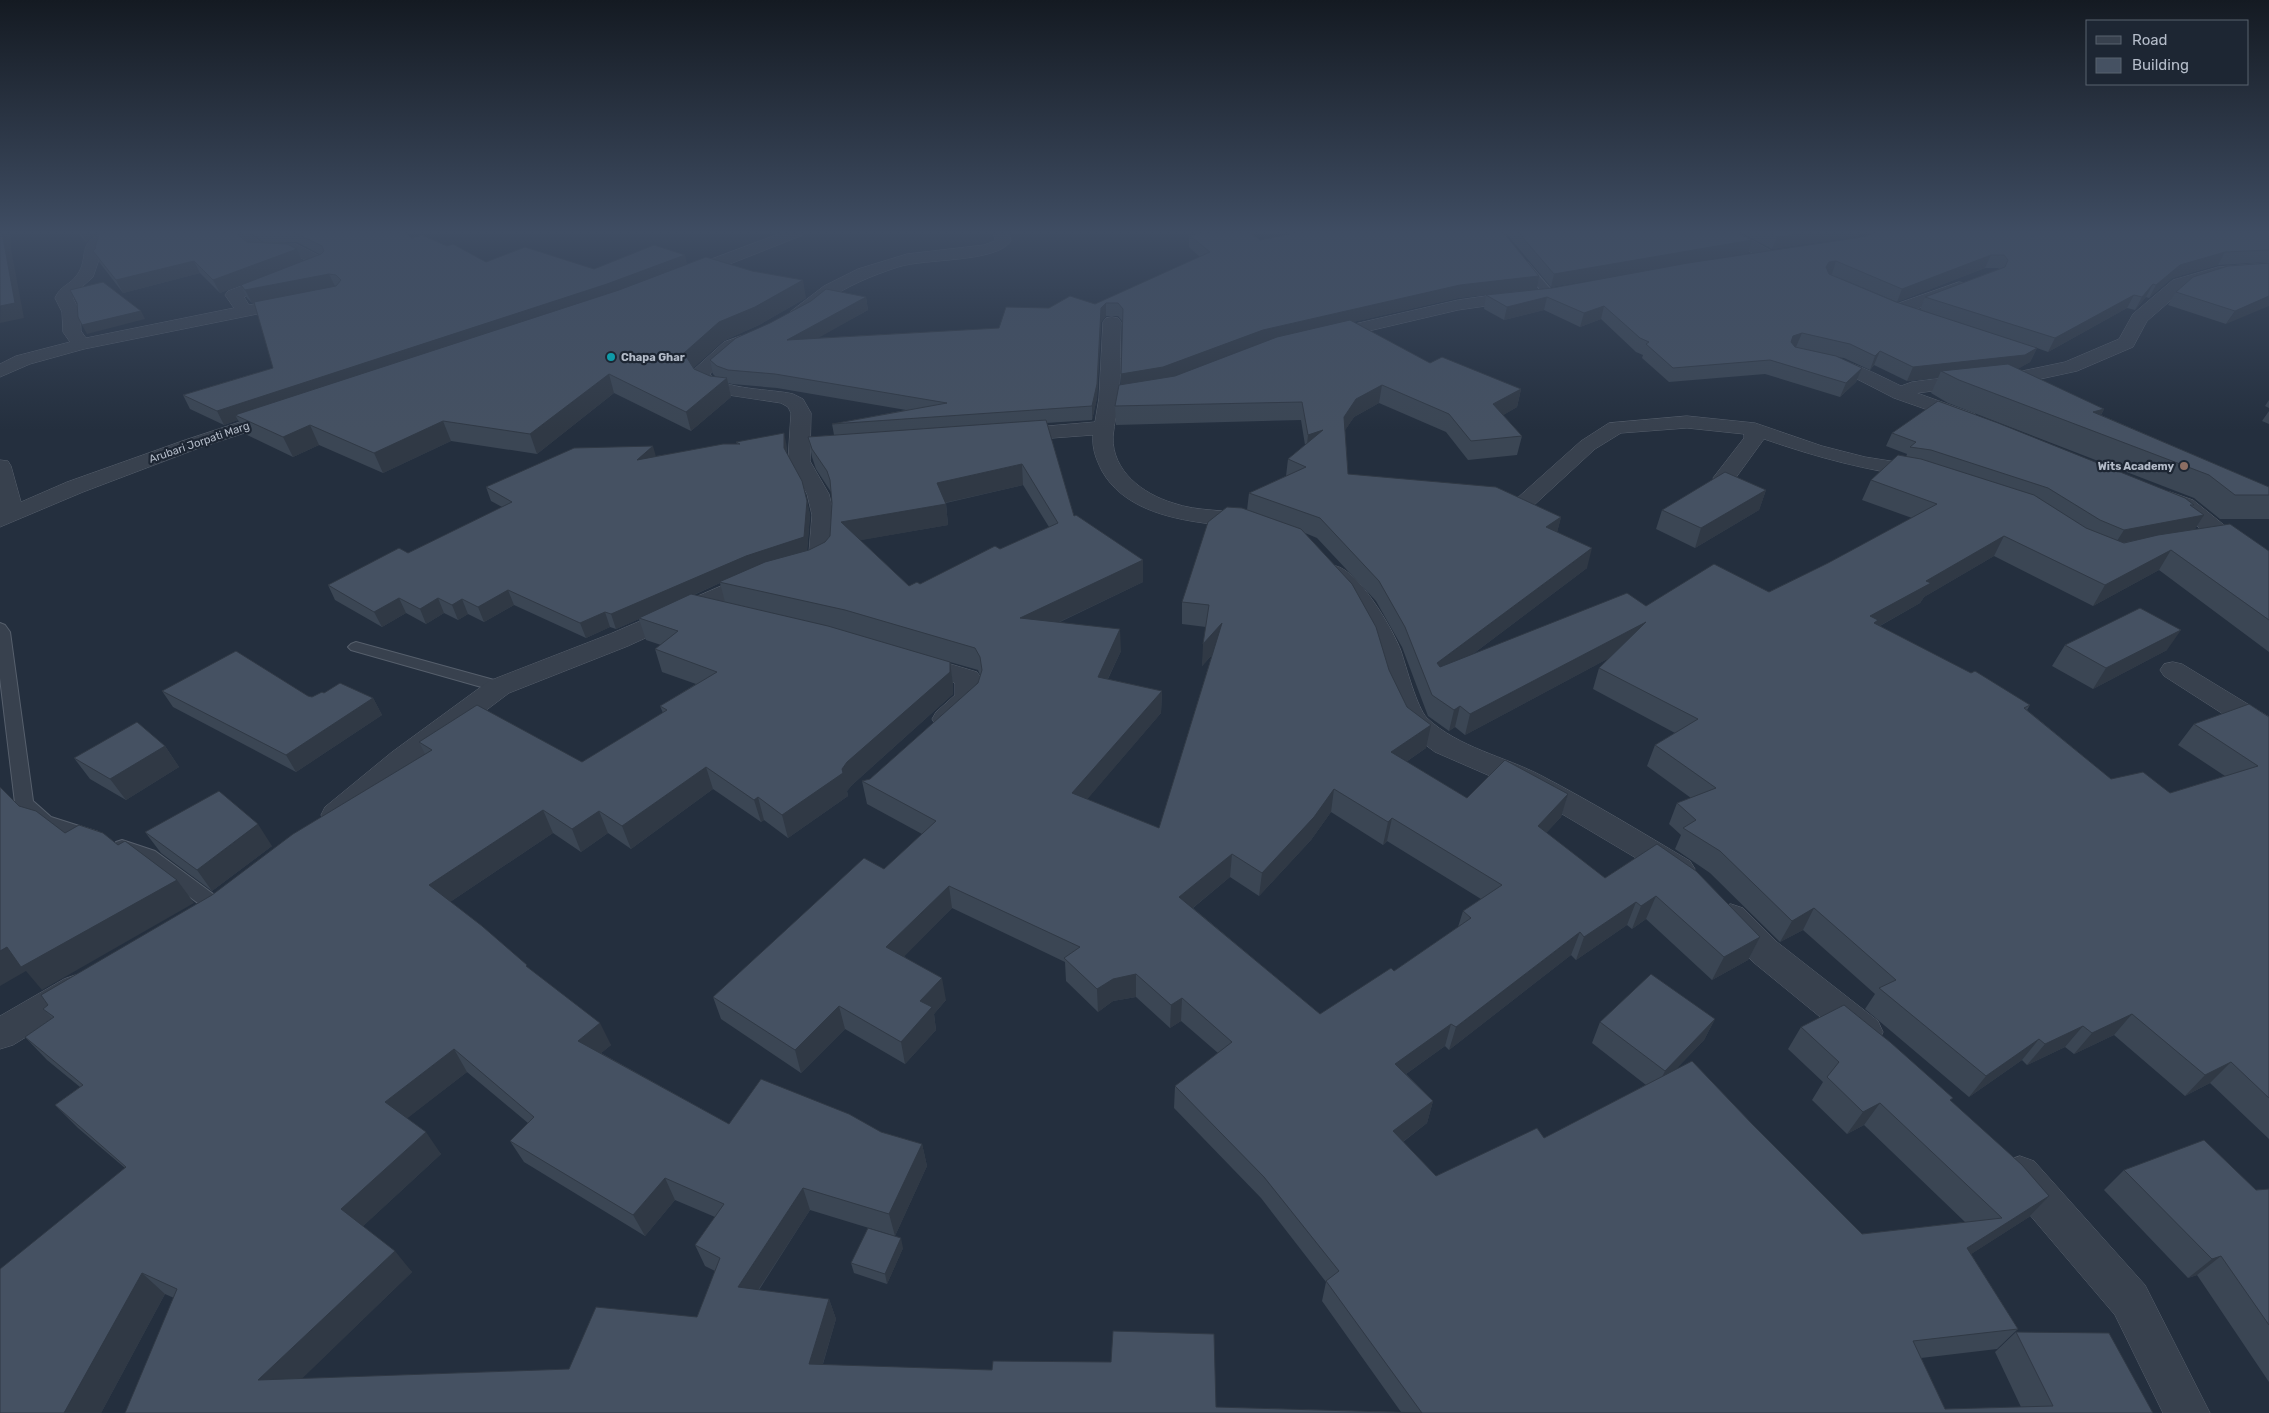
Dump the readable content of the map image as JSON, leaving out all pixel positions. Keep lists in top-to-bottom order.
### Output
{
  "streets": {
    "street": ["Arubari Jorpati Marg"]
  },
  "places": ["Chapa Ghar", "Wits Academy"],
  "legend": ["Road", "Building"]
}
